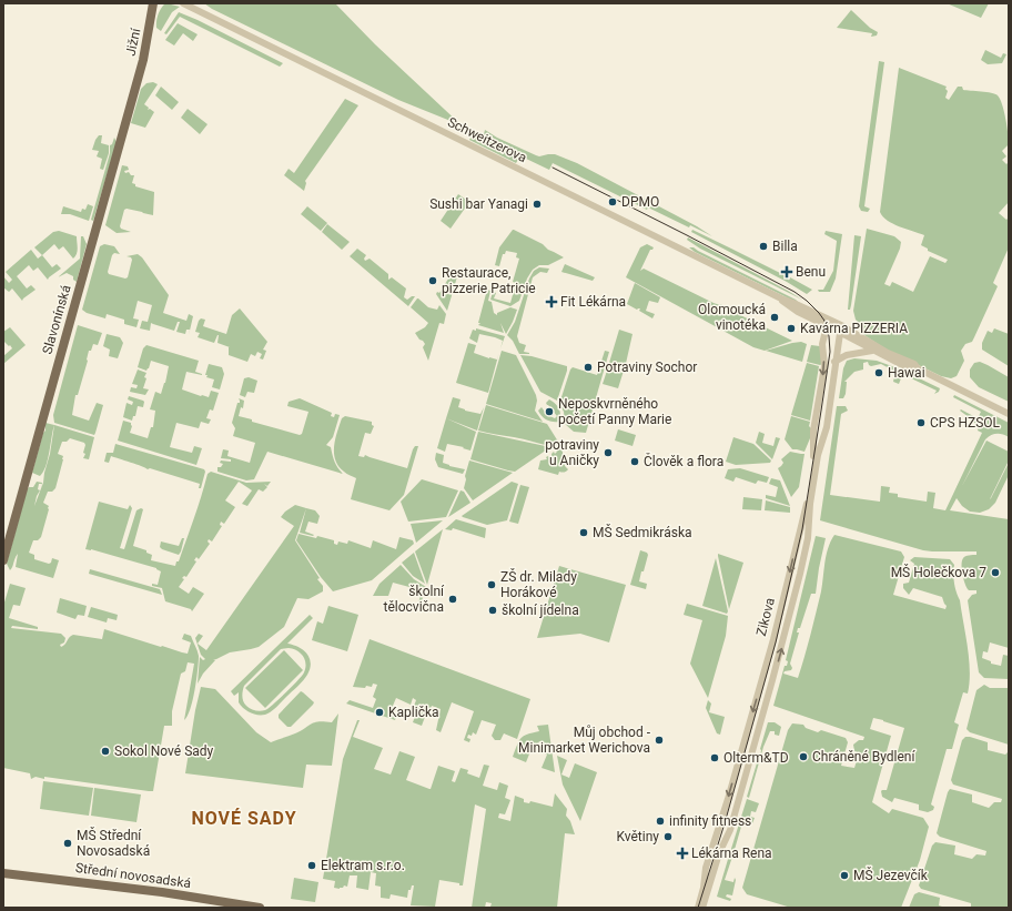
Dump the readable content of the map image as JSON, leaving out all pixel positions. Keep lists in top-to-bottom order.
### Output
{
  "streets": {
    "main road": ["Jižní", "Slavonínská", "Střední novosadská"],
    "street": ["Schweitzerova", "Zikova"]
  },
  "crossings": [
    ["Jižní", "Slavonínská"],
    ["Schweitzerova", "Zikova"]
  ],
  "districts": ["NOVÉ SADY"],
  "places": {
    "other": [
      "DPMO",
      "Sushi bar Yanagi",
      "Billa",
      "Restaurace, pizzerie Patricie",
      "Olomoucká vinotéka",
      "Kavárna PIZZERIA",
      "Potraviny Sochor",
      "Hawai",
      "Neposkvrněného početí Panny Marie",
      "CPS HZSOL",
      "potraviny u Aničky",
      "Člověk a flora",
      "MŠ Sedmikráska",
      "MŠ Holečkova 7",
      "ZŠ dr. Milady Horákové",
      "školní tělocvična",
      "školní jídelna",
      "Kaplička",
      "Můj obchod - Minimarket Werichova",
      "Sokol Nové Sady",
      "Chráněné Bydlení",
      "Olterm&TD",
      "infinity fitness",
      "Květiny",
      "MŠ Střední Novosadská",
      "Elektram s.r.o.",
      "MŠ Jezevčík"
    ],
    "health": ["Benu", "Fit Lékárna", "Lékárna Rena"]
  }
}
